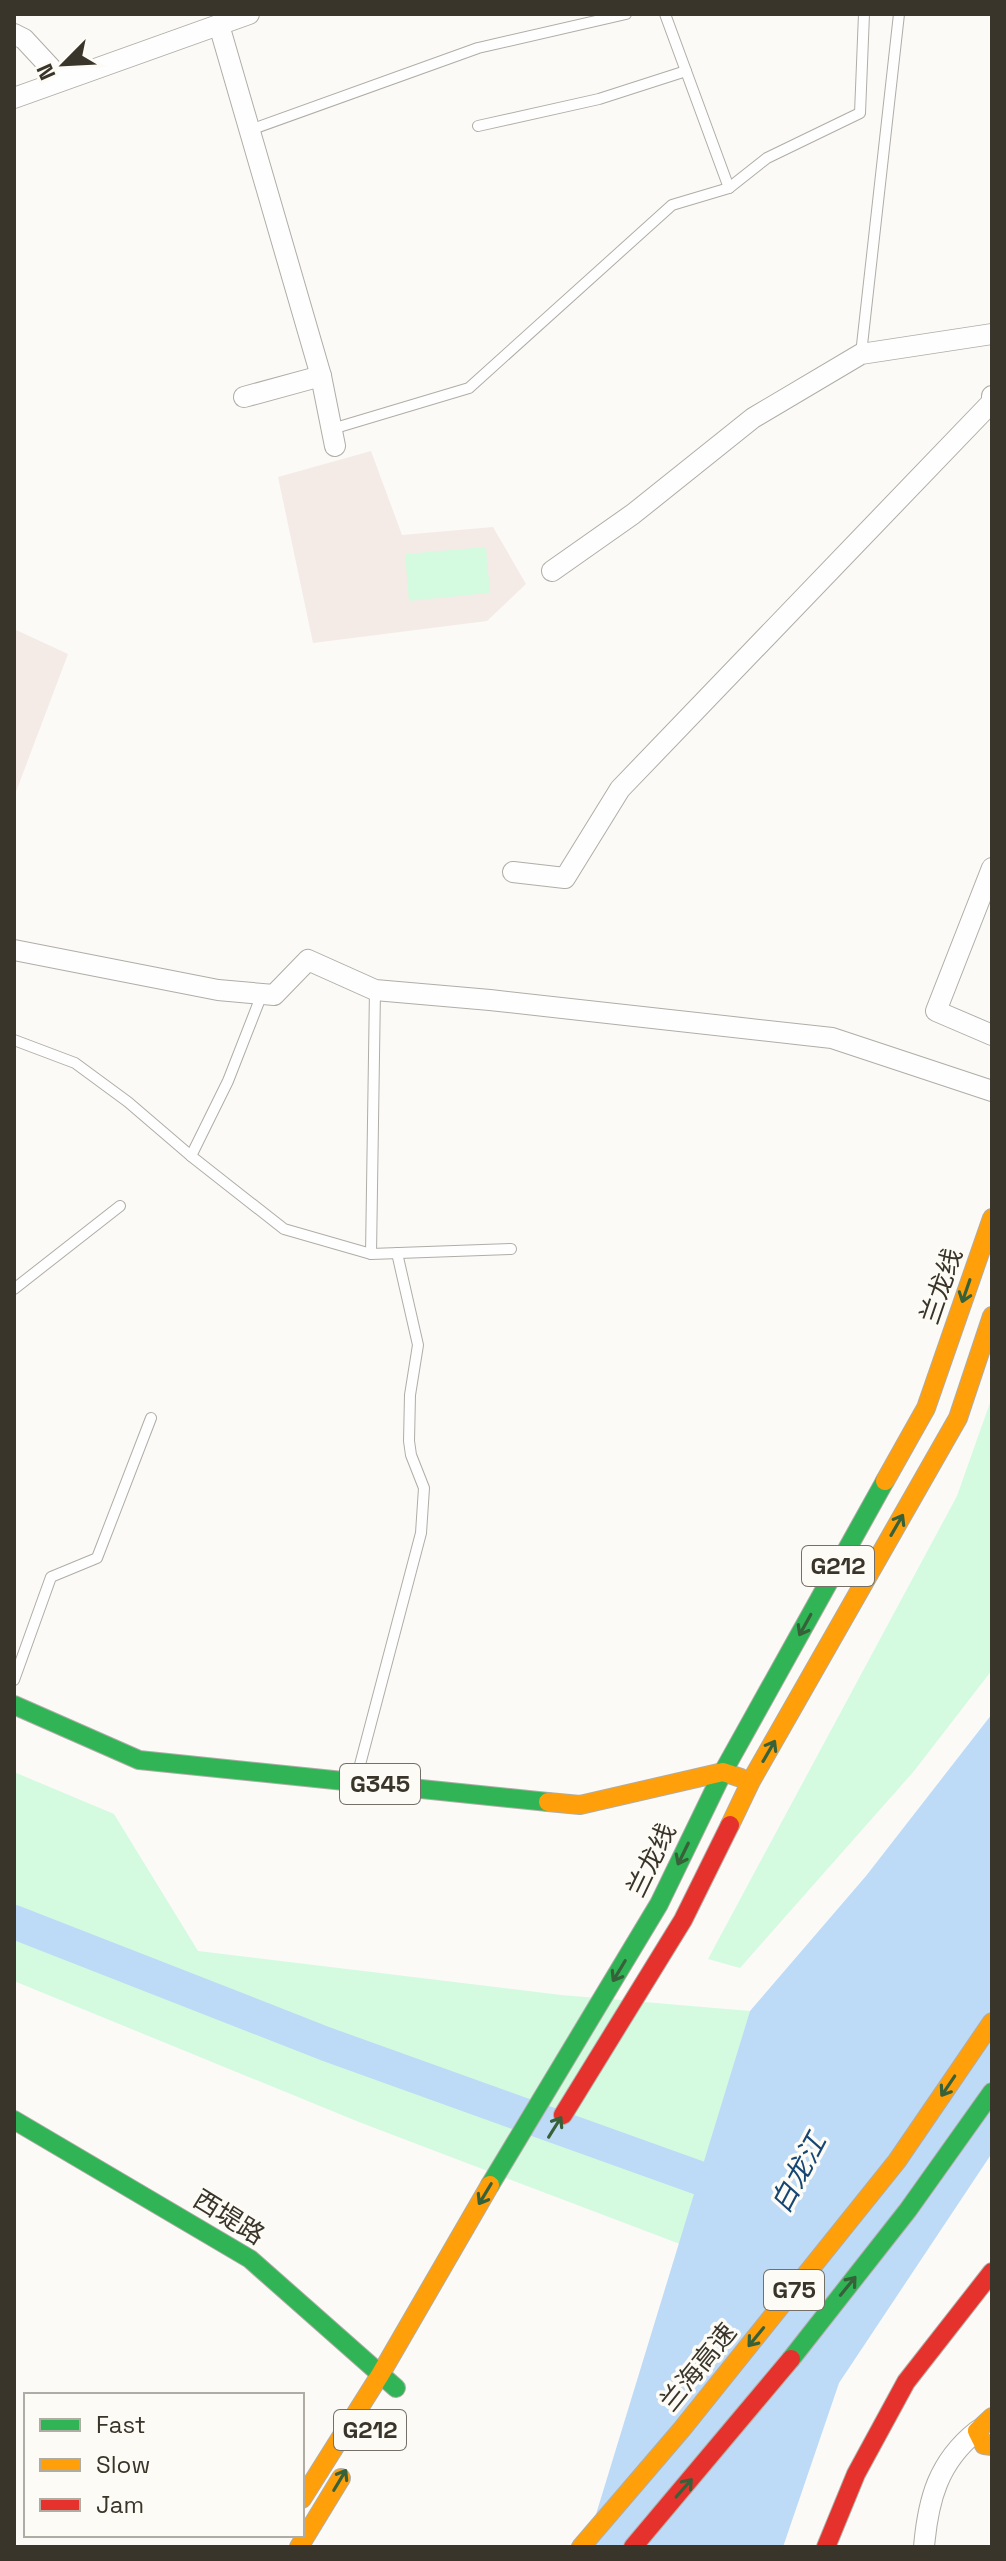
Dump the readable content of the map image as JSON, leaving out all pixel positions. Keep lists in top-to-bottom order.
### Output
{
  "streets": {
    "main road": [
      "兰龙线",
      "G212",
      "G345",
      "西堤路",
      "G75",
      "兰海高速"
    ]
  },
  "crossings": [
    ["兰龙线", "G345"],
    ["兰龙线", "西堤路"]
  ],
  "water": ["白龙江"],
  "legend": ["Fast", "Slow", "Jam"],
  "north": "bottom left"
}
